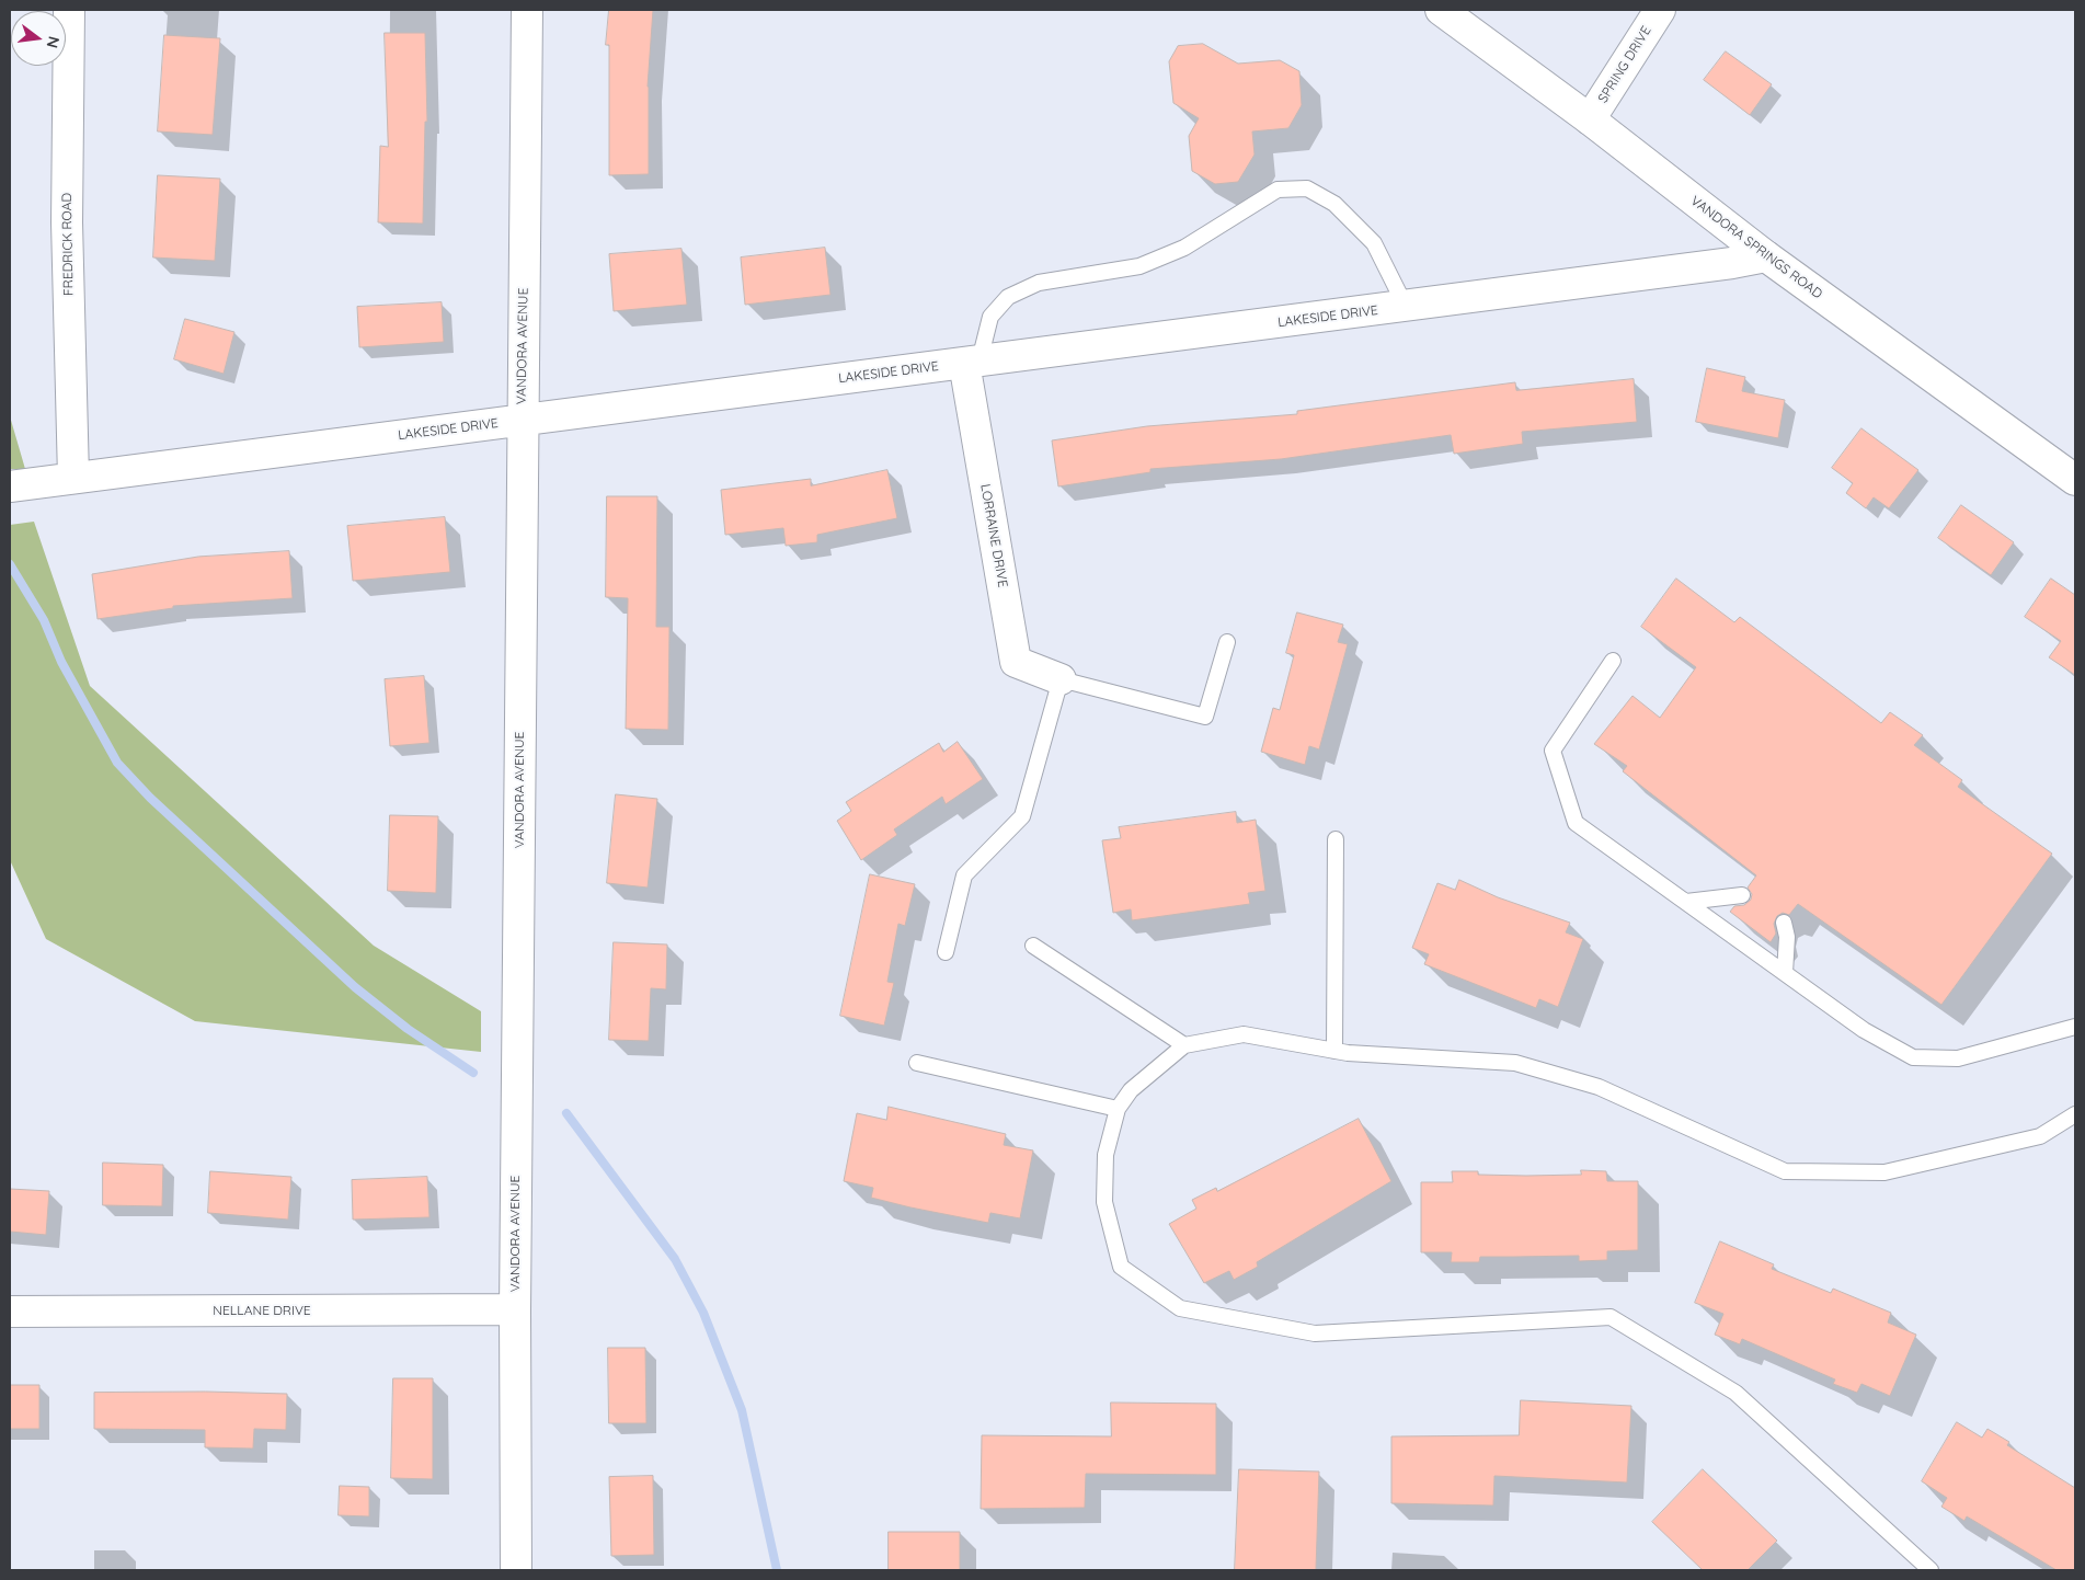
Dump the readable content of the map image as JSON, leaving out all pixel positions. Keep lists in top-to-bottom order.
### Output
{
  "streets": {
    "street": [
      "SPRING DRIVE",
      "FREDRICK ROAD",
      "VANDORA SPRINGS ROAD",
      "LAKESIDE DRIVE",
      "VANDORA AVENUE",
      "LORRAINE DRIVE",
      "NELLANE DRIVE"
    ]
  },
  "crossings": [
    ["SPRING DRIVE", "VANDORA SPRINGS ROAD"],
    ["FREDRICK ROAD", "LAKESIDE DRIVE"],
    ["VANDORA SPRINGS ROAD", "LAKESIDE DRIVE"],
    ["LAKESIDE DRIVE", "VANDORA AVENUE"],
    ["LAKESIDE DRIVE", "LORRAINE DRIVE"],
    ["VANDORA AVENUE", "NELLANE DRIVE"]
  ],
  "north": "right"
}
